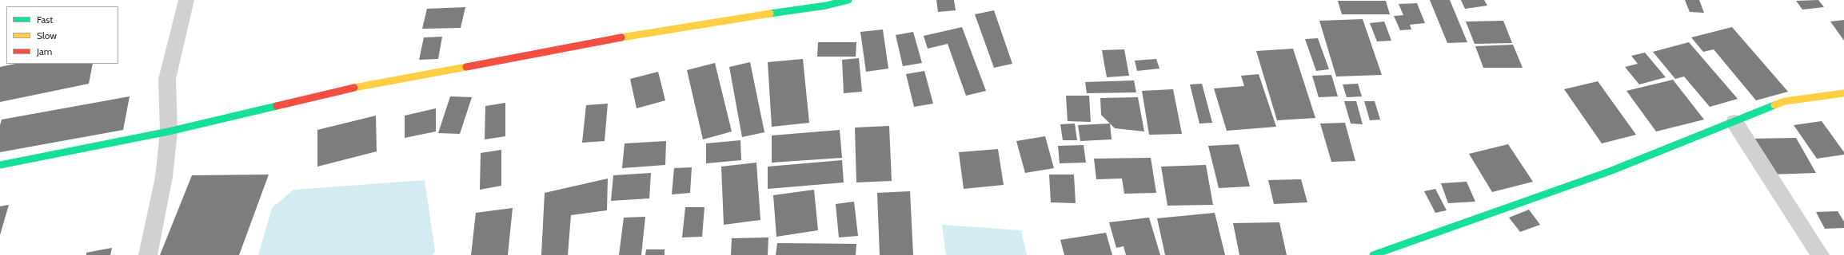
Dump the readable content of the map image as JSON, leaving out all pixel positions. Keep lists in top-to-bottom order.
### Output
{
  "legend": ["Fast", "Slow", "Jam"]
}
